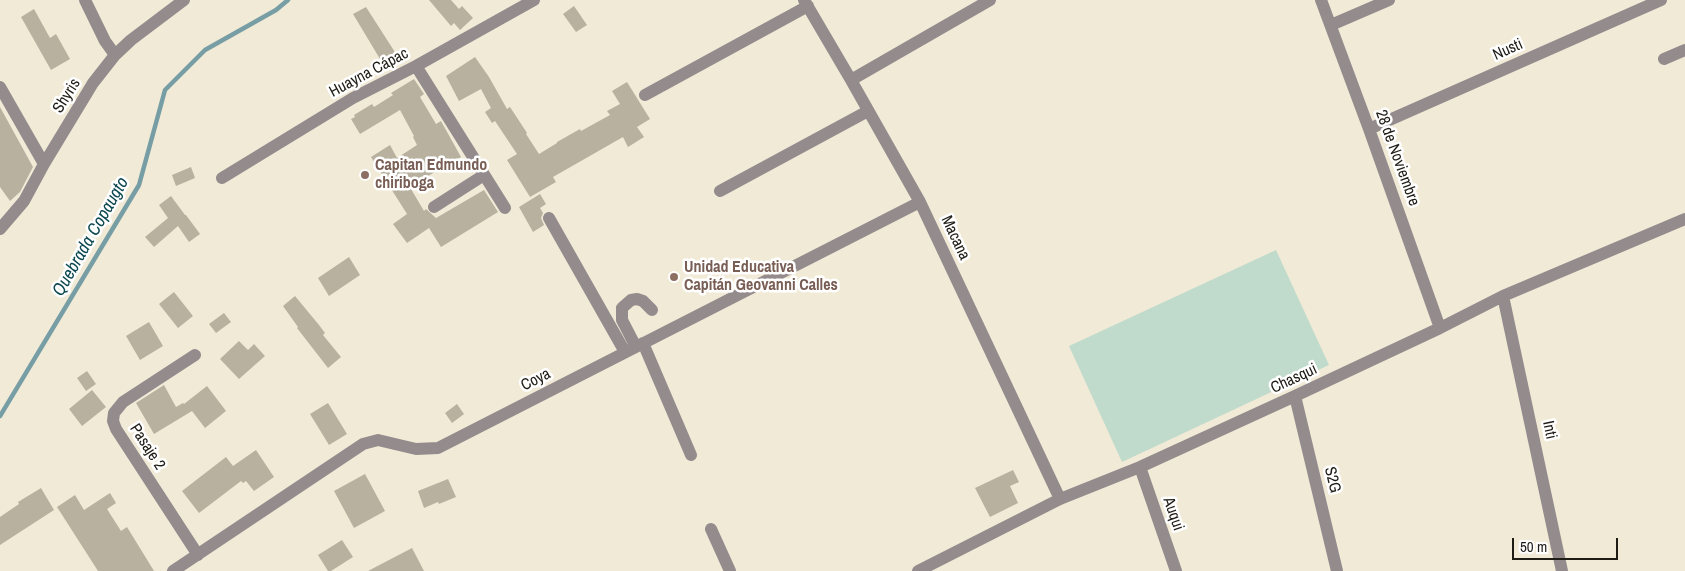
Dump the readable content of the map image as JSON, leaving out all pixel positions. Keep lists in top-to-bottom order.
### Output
{
  "streets": {
    "street": [
      "Nusti",
      "Huayna Cápac",
      "Shyris",
      "28 de Noviembre",
      "Macana",
      "Chasqui",
      "Coya",
      "Inti",
      "Pasaje 2",
      "S2G",
      "Auqui"
    ]
  },
  "crossings": [
    ["Nusti", "28 de Noviembre"],
    ["28 de Noviembre", "Chasqui"],
    ["Macana", "Chasqui"],
    ["Macana", "Coya"],
    ["Chasqui", "Inti"],
    ["Chasqui", "S2G"],
    ["Chasqui", "Auqui"],
    ["Coya", "Pasaje 2"]
  ],
  "water": ["Quebrada Copaugto"],
  "places": ["Capitan Edmundo chiriboga", "Unidad Educativa Capitán Geovanni Calles"],
  "scale_bar": "50 m"
}
